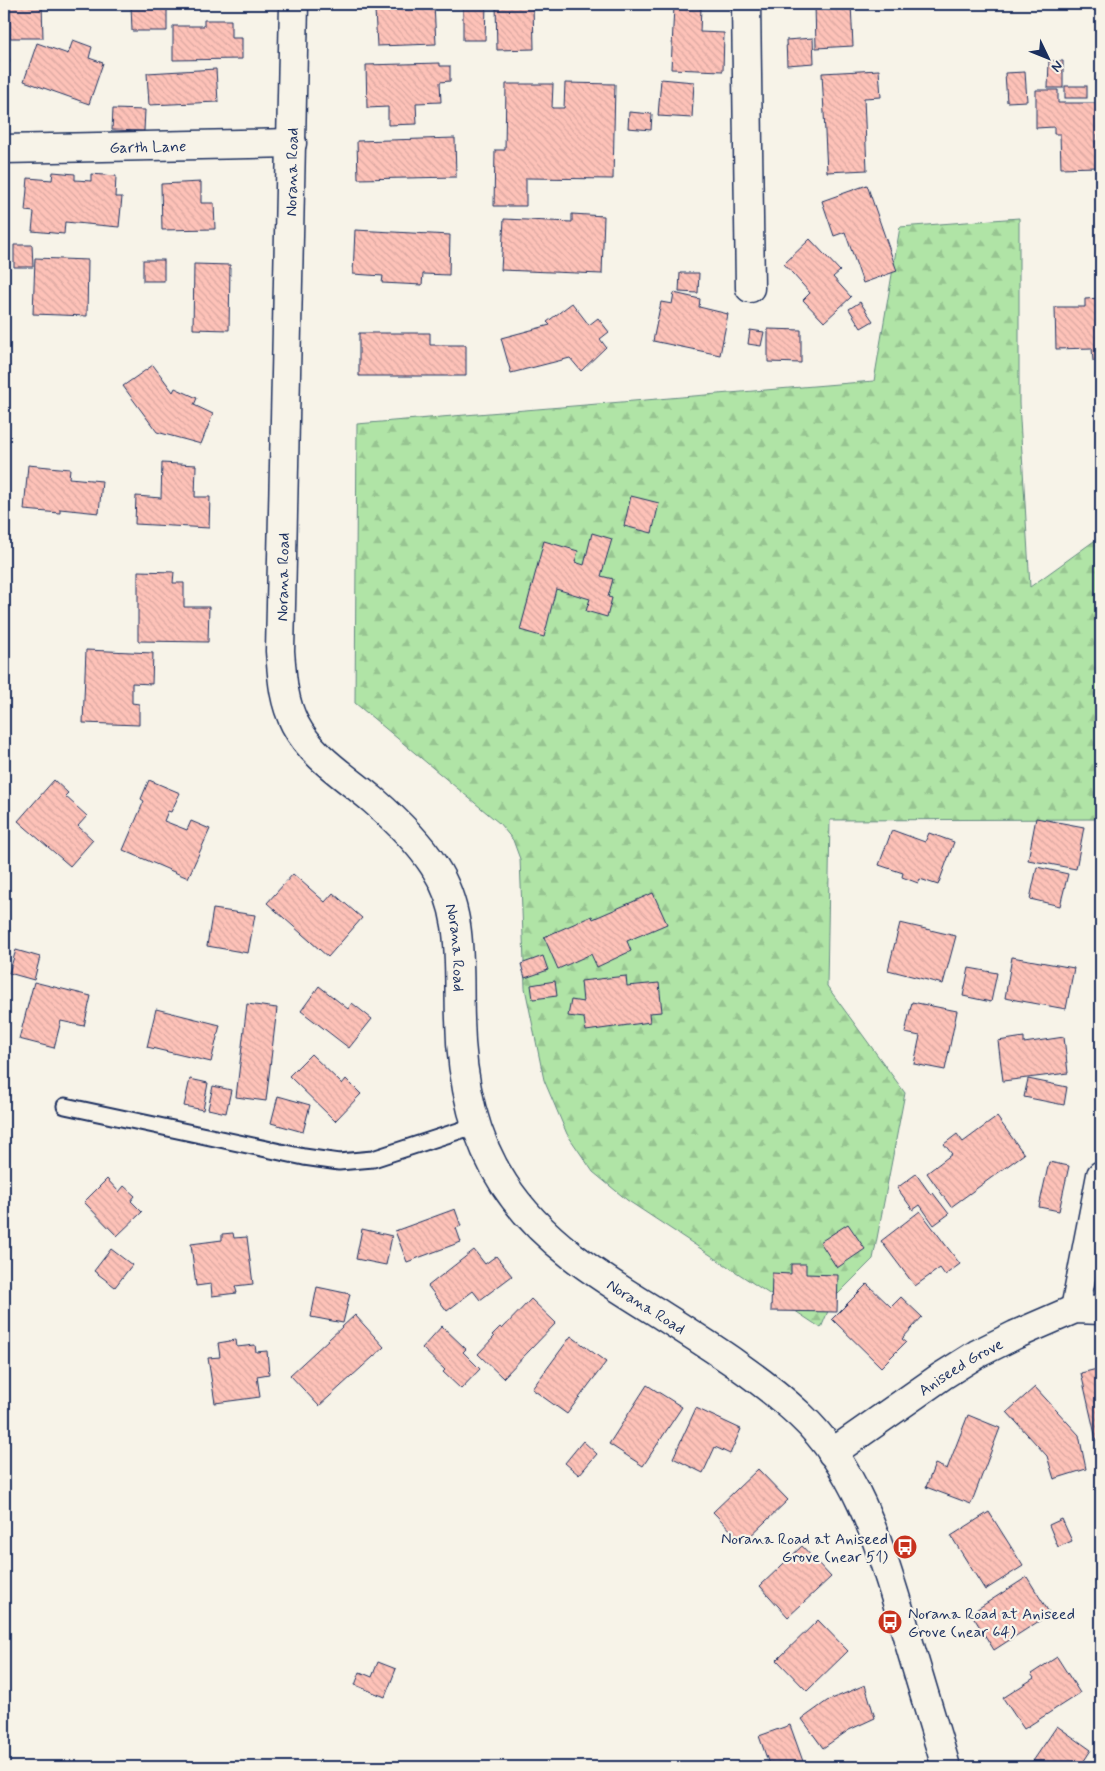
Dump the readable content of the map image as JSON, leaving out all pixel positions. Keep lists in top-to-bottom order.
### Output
{
  "streets": {
    "street": ["Garth Lane", "Norana Road", "Aniseed Grove"]
  },
  "crossings": [
    ["Garth Lane", "Norana Road"],
    ["Norana Road", "Aniseed Grove"]
  ],
  "places": {
    "bus stop": ["Norana Road at Aniseed Grove (near 51)", "Norana Road at Aniseed Grove (near 64)"]
  },
  "north": "bottom right"
}
